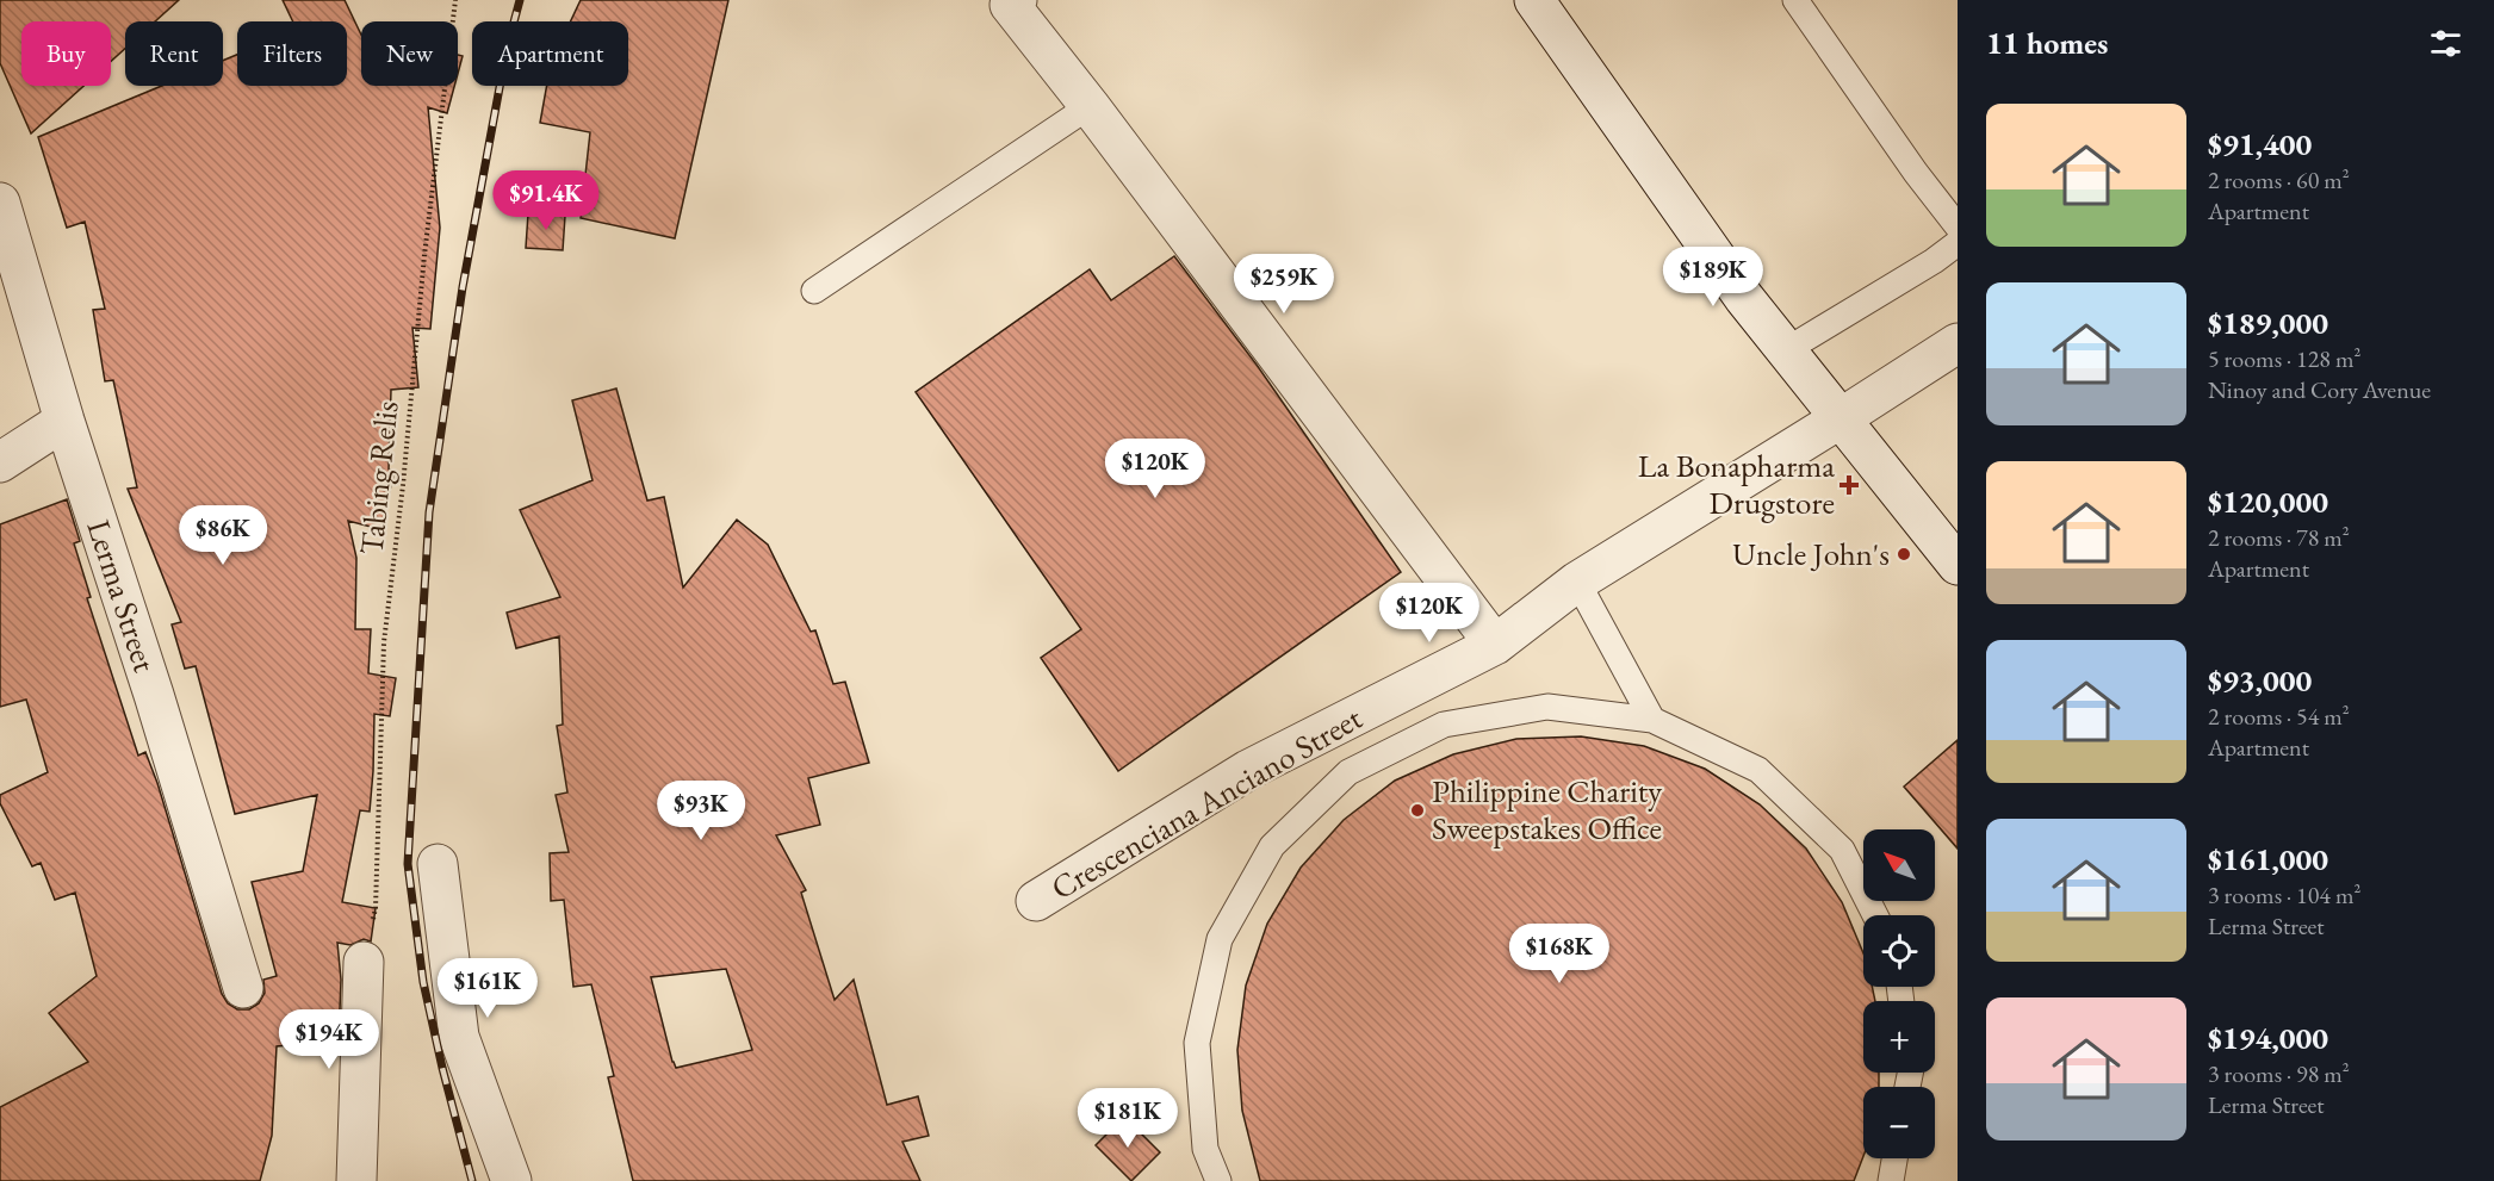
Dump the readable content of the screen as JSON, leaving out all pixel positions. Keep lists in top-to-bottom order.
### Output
{
  "streets": {
    "street": ["Lerma Street", "Crescenciana Anciano Street"],
    "path": ["Tabing Relis"]
  },
  "places": {
    "health": ["La Bonapharma Drugstore"],
    "other": ["Uncle John's", "Philippine Charity Sweepstakes Office"]
  },
  "north": "top left",
  "page": {
    "heading": "11 homes",
    "chip": [
      "Buy",
      "Rent",
      "Filters",
      "New",
      "Apartment"
    ],
    "list": [
      {
        "name": "$91,400",
        "note": "2 rooms · 60 m² · Apartment"
      },
      {
        "name": "$189,000",
        "note": "5 rooms · 128 m² · Ninoy and Cory Avenue"
      },
      {
        "name": "$120,000",
        "note": "2 rooms · 78 m² · Apartment"
      },
      {
        "name": "$93,000",
        "note": "2 rooms · 54 m² · Apartment"
      },
      {
        "name": "$161,000",
        "note": "3 rooms · 104 m² · Lerma Street"
      },
      {
        "name": "$194,000",
        "note": "3 rooms · 98 m² · Lerma Street"
      }
    ],
    "price": [
      "$91.4K",
      "$189K",
      "$259K",
      "$120K",
      "$86K",
      "$120K",
      "$93K",
      "$168K",
      "$161K",
      "$194K",
      "$181K"
    ],
    "map_buttons": ["+", "−"]
  }
}
